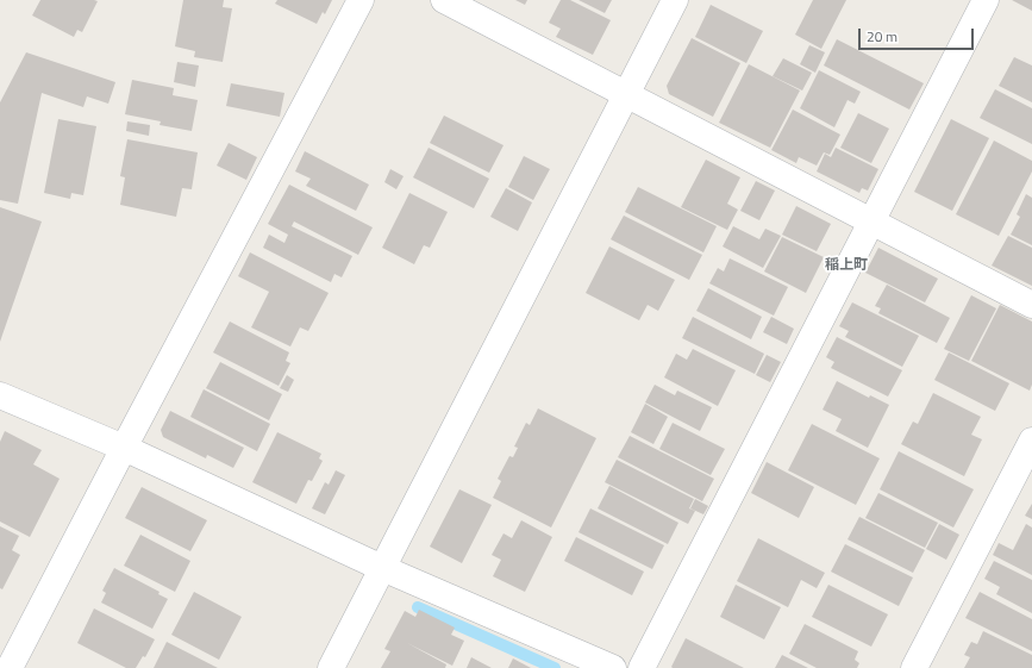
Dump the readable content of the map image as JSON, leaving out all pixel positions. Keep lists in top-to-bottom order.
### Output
{
  "districts": ["稲上町"],
  "scale_bar": "20 m"
}
